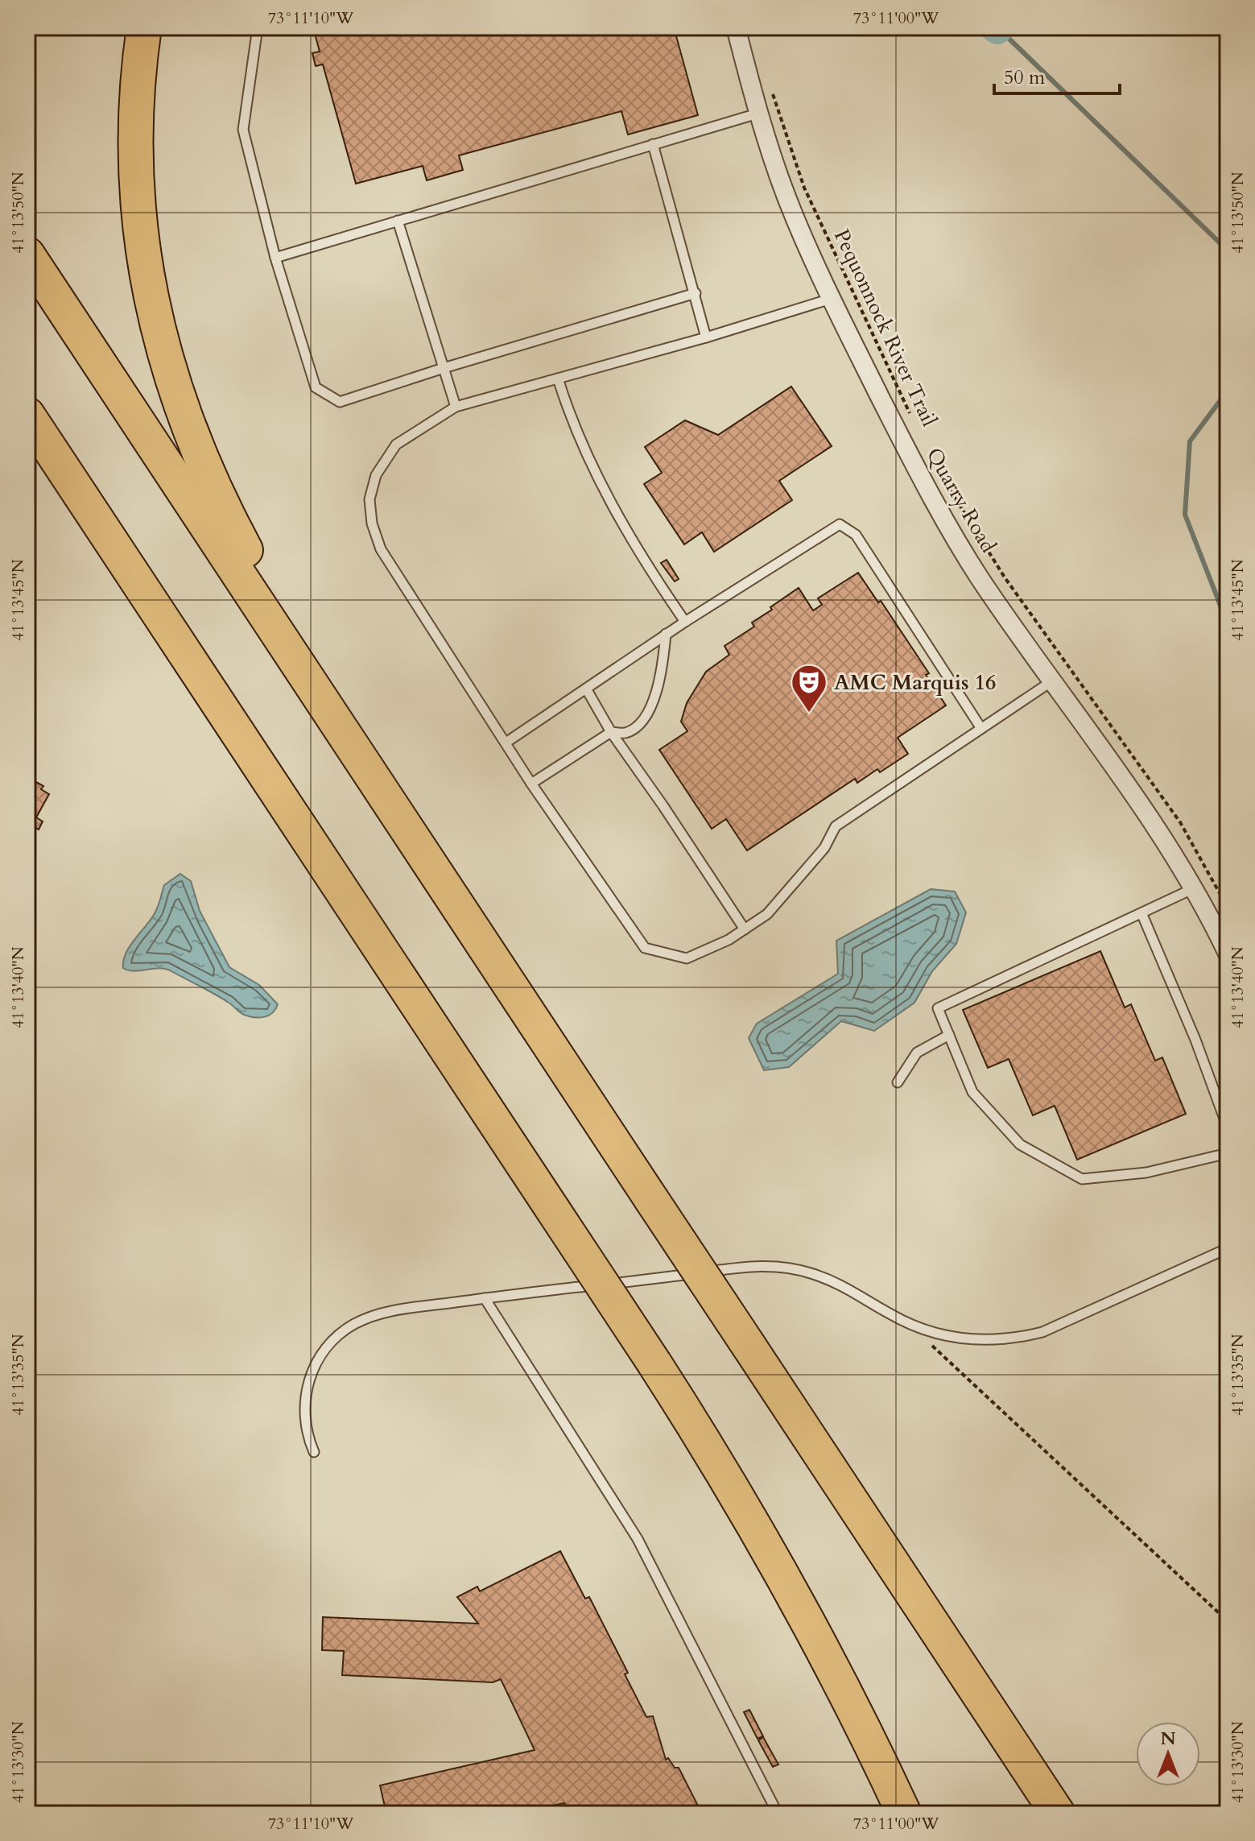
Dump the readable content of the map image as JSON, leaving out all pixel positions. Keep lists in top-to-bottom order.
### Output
{
  "streets": {
    "street": ["Quarry Road"],
    "path": ["Pequonnock River Trail"]
  },
  "places": {
    "theatre": ["AMC Marquis 16"]
  },
  "scale_bar": "50 m",
  "north": "top",
  "coordinates": [
    "73°11'10\"W",
    "73°11'00\"W",
    "41°13'50\"N",
    "41°13'45\"N",
    "41°13'40\"N",
    "41°13'35\"N",
    "41°13'30\"N"
  ]
}
